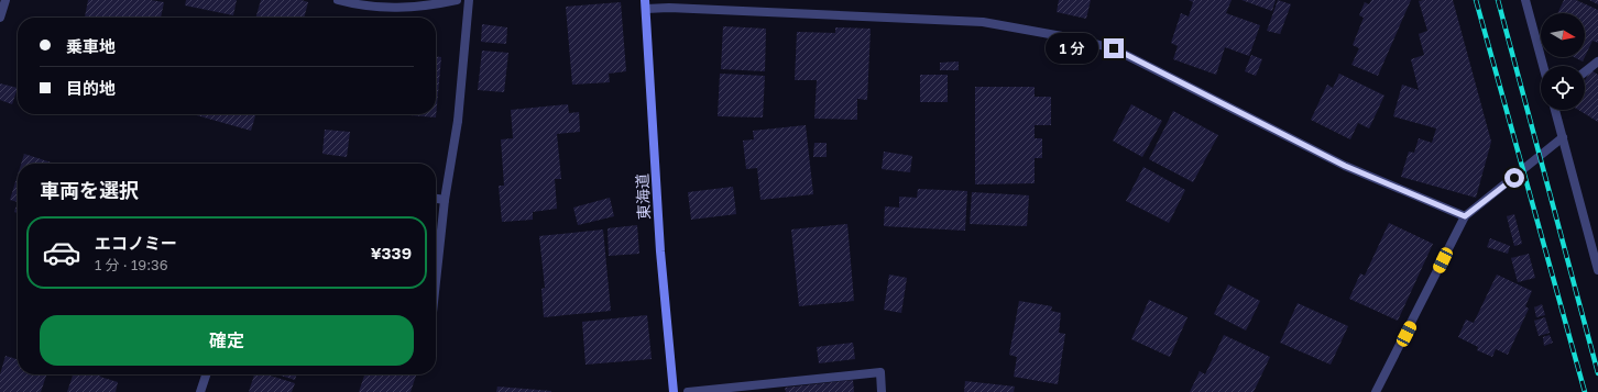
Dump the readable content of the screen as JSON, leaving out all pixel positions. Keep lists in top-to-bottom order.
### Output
{
  "streets": {
    "main road": ["東海道"]
  },
  "north": "right",
  "page": {
    "banner": ["乗車地", "目的地"],
    "bubble": "1 分",
    "heading": "車両を選択",
    "list": [
      {
        "name": "エコノミー",
        "note": "1 分 · 19:36",
        "value": "¥339"
      }
    ],
    "buttons": "確定"
  }
}
